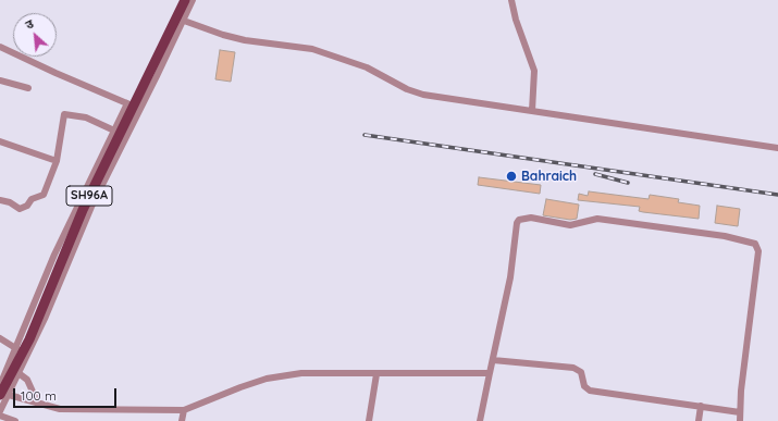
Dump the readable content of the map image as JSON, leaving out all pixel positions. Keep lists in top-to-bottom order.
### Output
{
  "streets": {
    "main road": ["SH96A"]
  },
  "places": ["Bahraich"],
  "scale_bar": "100 m",
  "north": "top left"
}
